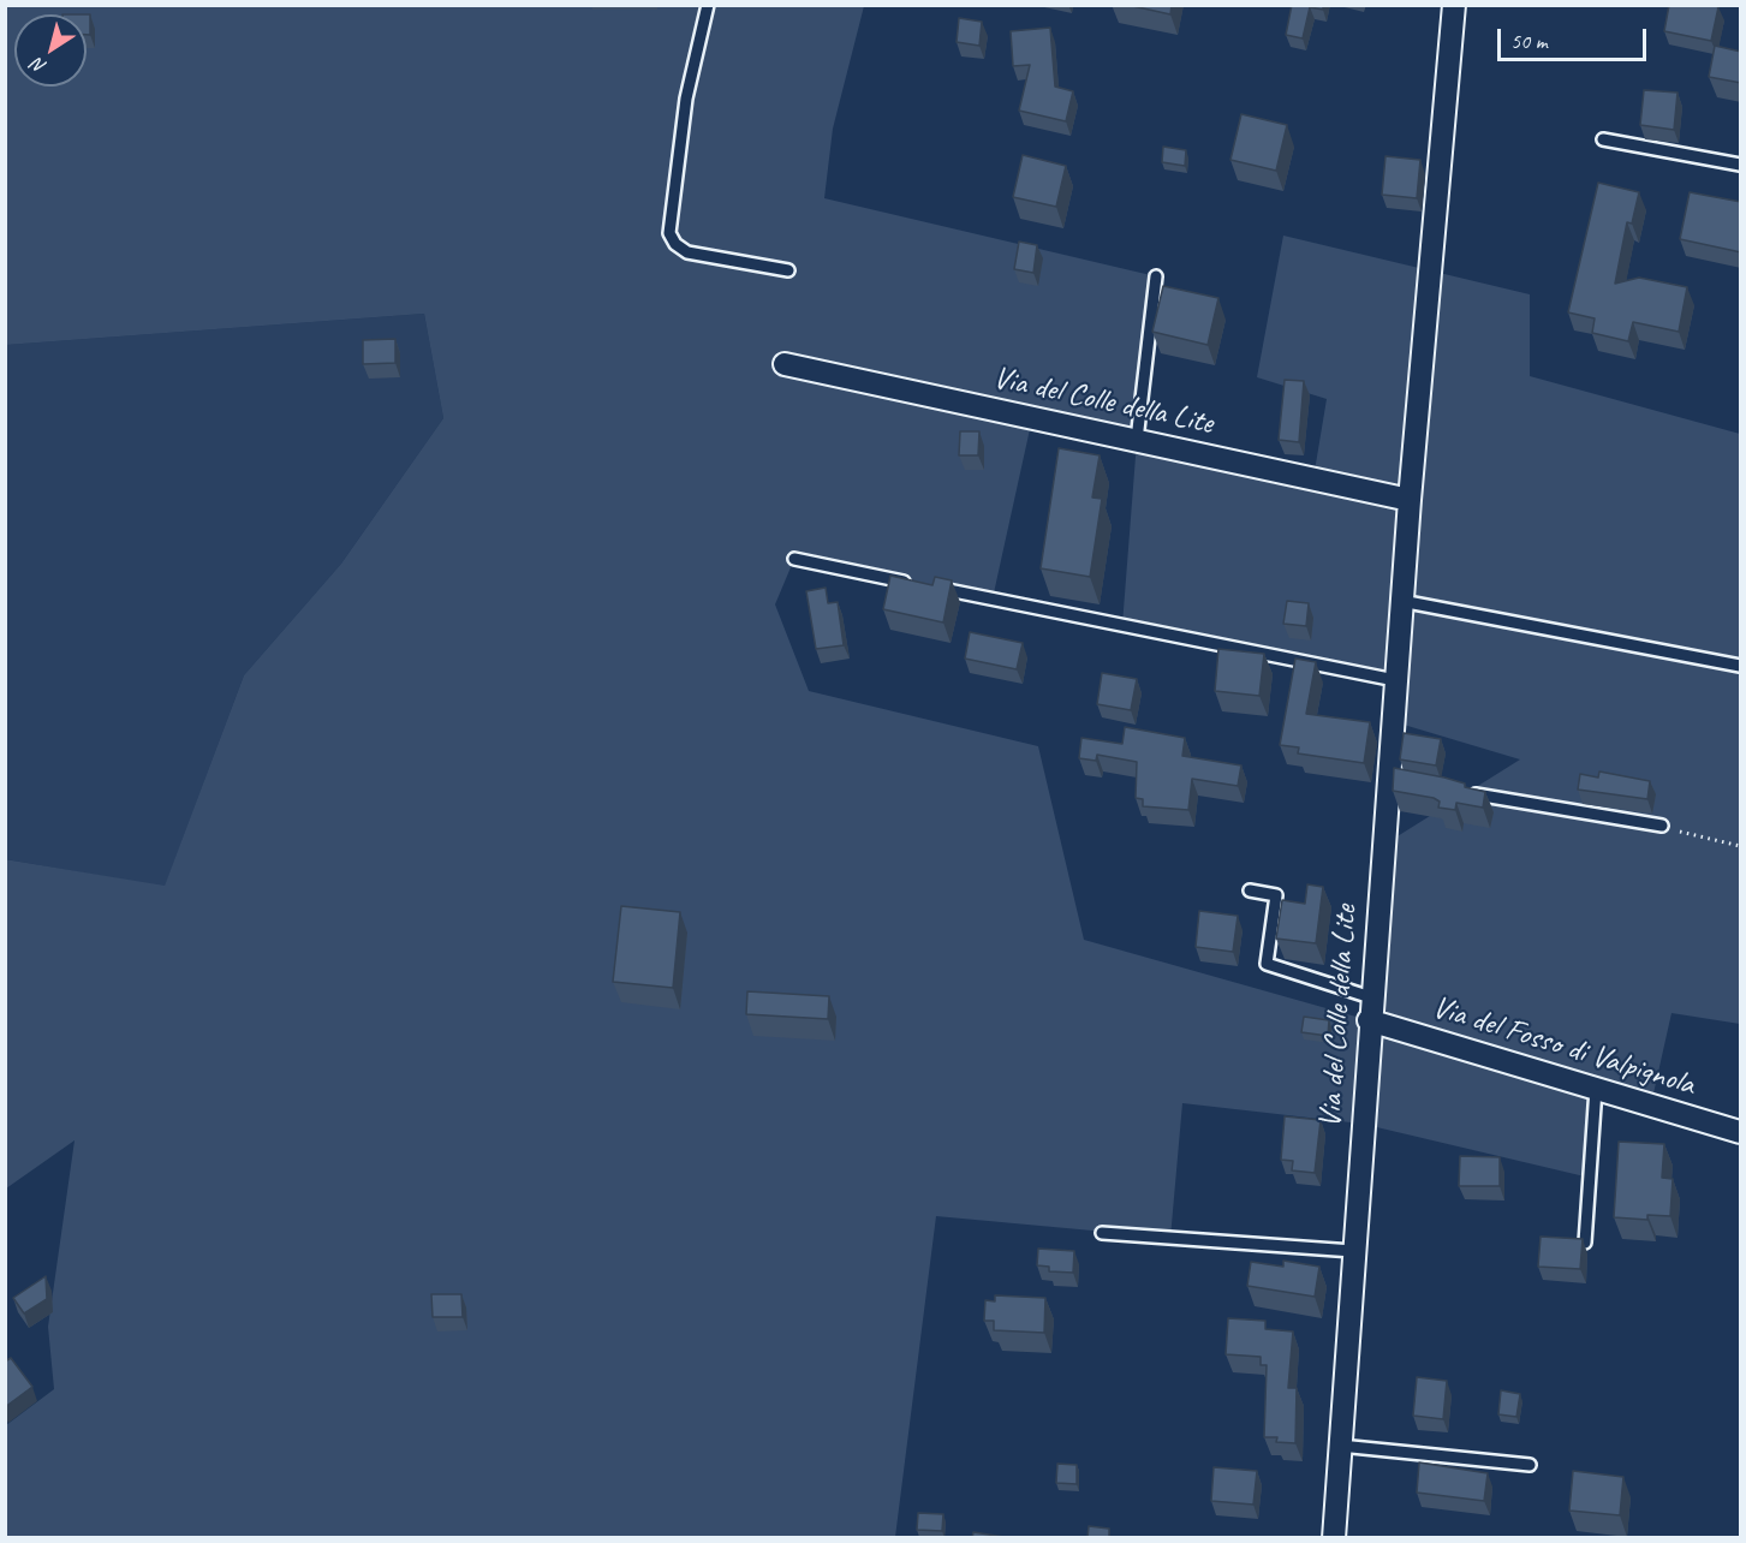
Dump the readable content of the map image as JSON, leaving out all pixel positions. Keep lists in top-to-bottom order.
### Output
{
  "streets": {
    "street": ["Via del Colle della Lite", "Via del Fosso di Valpignola"]
  },
  "crossings": [
    ["Via del Colle della Lite", "Via del Fosso di Valpignola"]
  ],
  "scale_bar": "50 m",
  "north": "bottom left"
}
